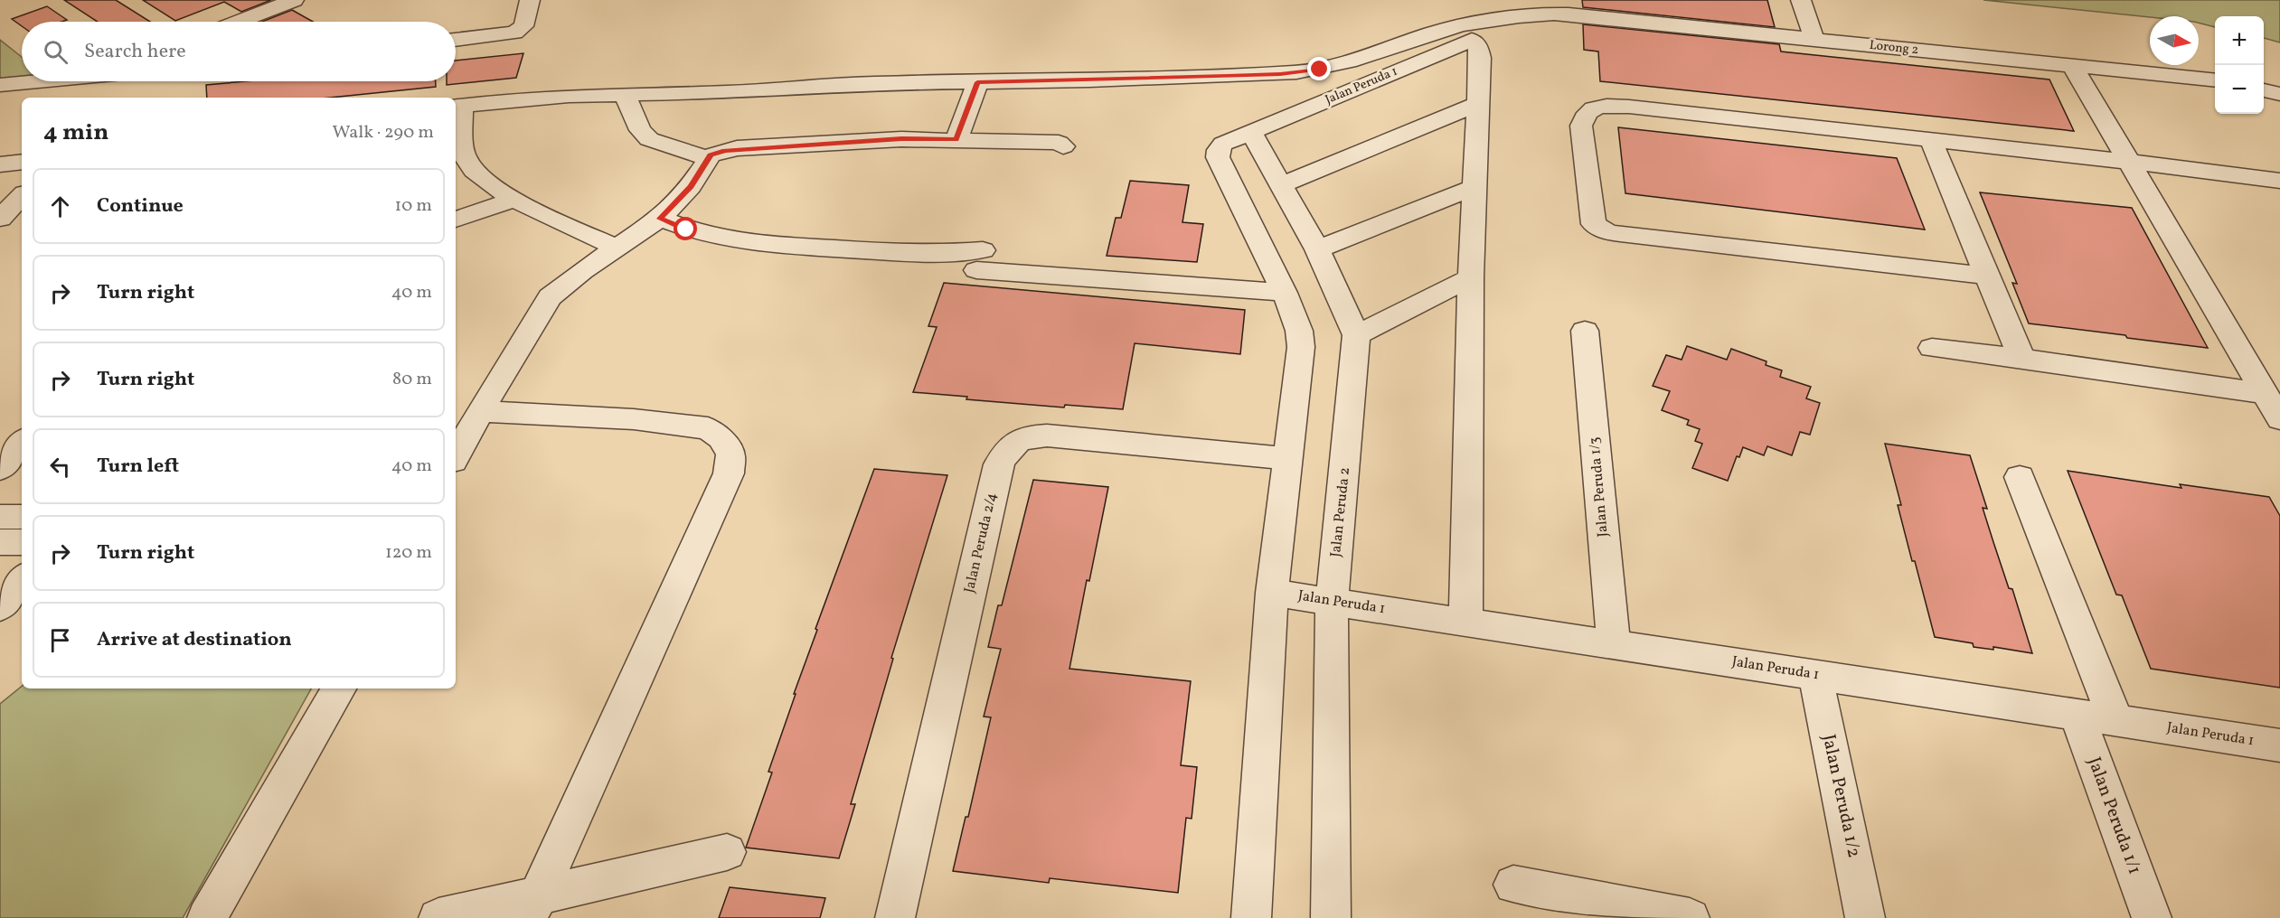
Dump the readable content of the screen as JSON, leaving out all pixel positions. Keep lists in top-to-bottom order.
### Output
{
  "streets": {
    "street": [
      "Lorong 2",
      "Jalan Peruda 1",
      "Jalan Peruda 1/3",
      "Jalan Peruda 2",
      "Jalan Peruda 2/4",
      "Jalan Peruda 1/2",
      "Jalan Peruda 1/1"
    ]
  },
  "crossings": [
    ["Jalan Peruda 1", "Jalan Peruda 1/3"],
    ["Jalan Peruda 1", "Jalan Peruda 2"],
    ["Jalan Peruda 1", "Jalan Peruda 2/4"],
    ["Jalan Peruda 1", "Jalan Peruda 1/2"],
    ["Jalan Peruda 1", "Jalan Peruda 1/1"]
  ],
  "north": "right",
  "page": {
    "map_buttons": ["+", "−"],
    "search": "Search here",
    "heading": ["4 min", "Walk · 290 m"],
    "list": [
      ["Continue", "10 m"],
      ["Turn right", "40 m"],
      ["Turn right", "80 m"],
      ["Turn left", "40 m"],
      ["Turn right", "120 m"],
      "Arrive at destination"
    ]
  }
}
